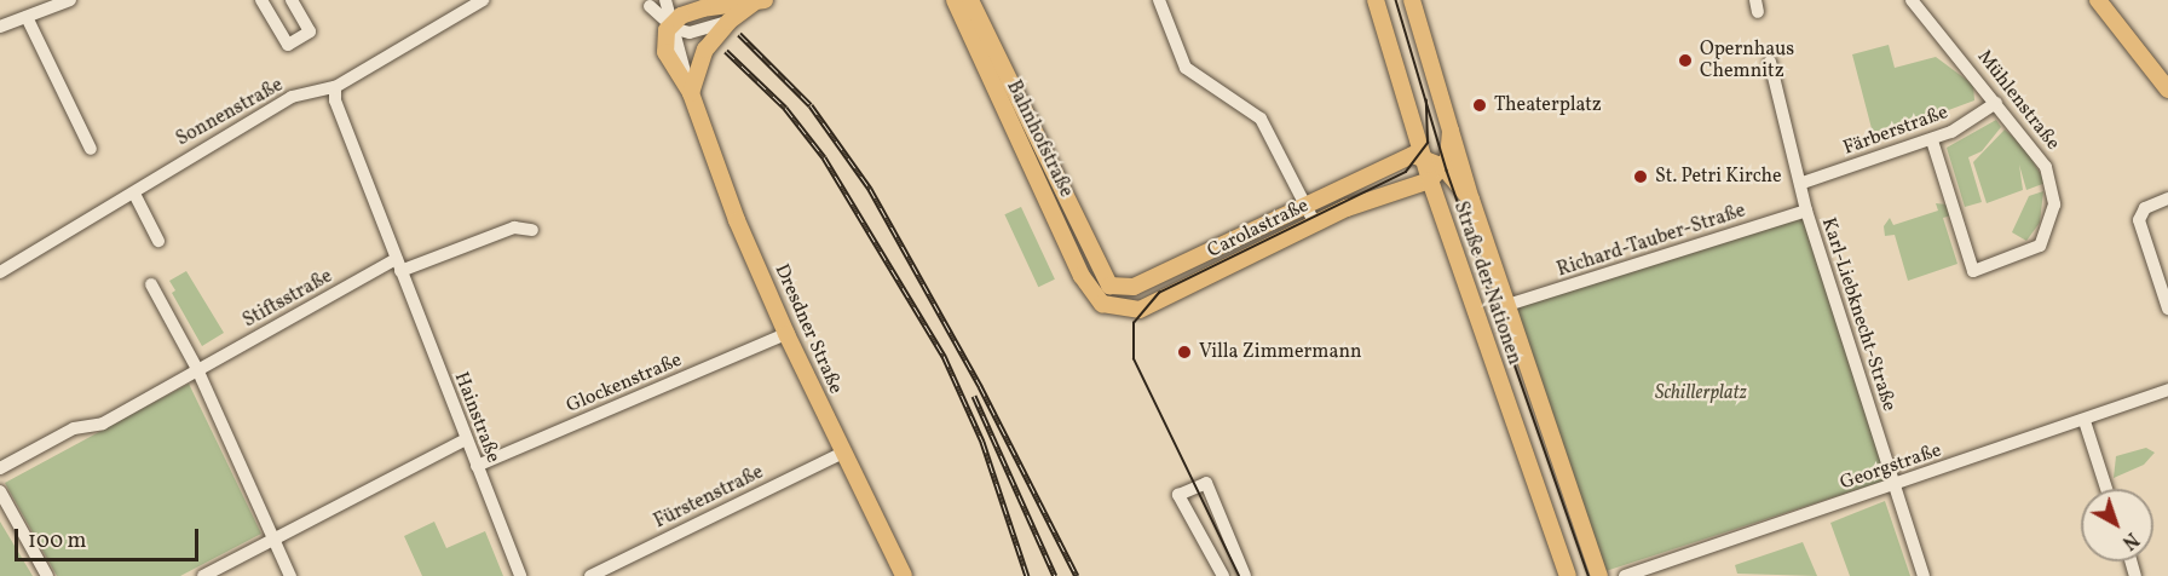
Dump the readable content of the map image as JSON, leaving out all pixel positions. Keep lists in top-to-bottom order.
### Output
{
  "streets": {
    "main road": [
      "Bahnhofstraße",
      "Carolastraße",
      "Straße der Nationen",
      "Dresdner Straße"
    ],
    "street": [
      "Mühlenstraße",
      "Sonnenstraße",
      "Färberstraße",
      "Richard-Tauber-Straße",
      "Stiftsstraße",
      "Karl-Liebknecht-Straße",
      "Glockenstraße",
      "Hainstraße",
      "Georgstraße",
      "Fürstenstraße"
    ]
  },
  "crossings": [
    ["Mühlenstraße", "Färberstraße"],
    ["Sonnenstraße", "Hainstraße"],
    ["Färberstraße", "Karl-Liebknecht-Straße"],
    ["Bahnhofstraße", "Carolastraße"],
    ["Carolastraße", "Straße der Nationen"],
    ["Richard-Tauber-Straße", "Straße der Nationen"],
    ["Richard-Tauber-Straße", "Karl-Liebknecht-Straße"],
    ["Stiftsstraße", "Hainstraße"],
    ["Karl-Liebknecht-Straße", "Georgstraße"],
    ["Dresdner Straße", "Glockenstraße"],
    ["Dresdner Straße", "Fürstenstraße"],
    ["Glockenstraße", "Hainstraße"]
  ],
  "parks": ["Schillerplatz"],
  "places": [
    "Opernhaus Chemnitz",
    "Theaterplatz",
    "St. Petri Kirche",
    "Villa Zimmermann"
  ],
  "scale_bar": "100 m",
  "north": "bottom right"
}
